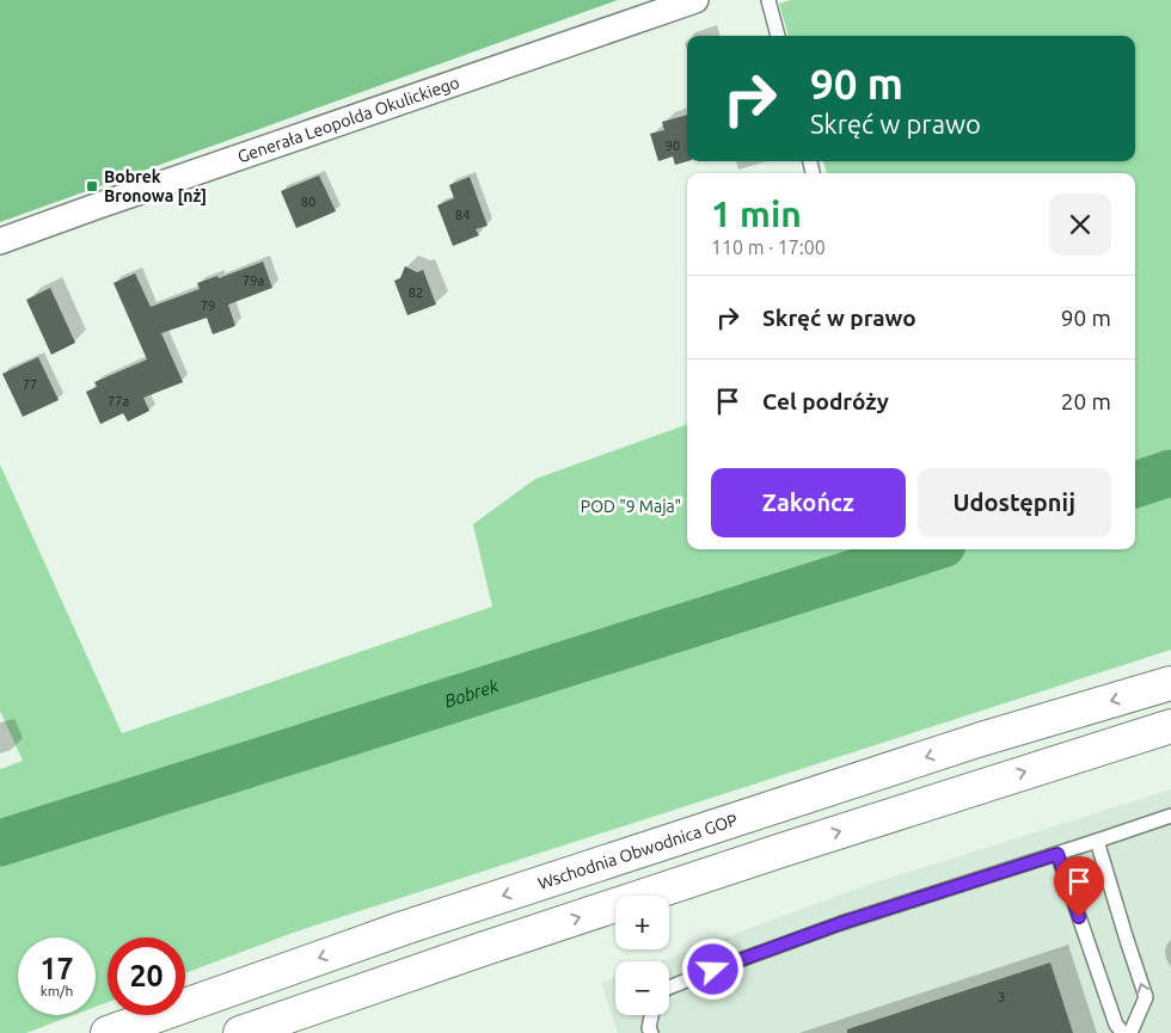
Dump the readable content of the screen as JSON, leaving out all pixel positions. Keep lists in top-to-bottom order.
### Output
{
  "streets": {
    "highway": ["Wschodnia Obwodnica GOP"],
    "street": ["Generała Leopolda Okulickiego"]
  },
  "water": ["Bobrek"],
  "parks": ["POD \"9 Maja\""],
  "places": {
    "transit": ["Bobrek Bronowa [nż]"]
  },
  "house_numbers": [
    "90",
    "80",
    "84",
    "79a",
    "82",
    "79",
    "77",
    "77a",
    "3"
  ],
  "page": {
    "turn": ["90 m", "Skręć w prawo"],
    "heading": ["1 min", "110 m · 17:00"],
    "list": [
      {
        "name": "Skręć w prawo",
        "value": "90 m"
      },
      {
        "name": "Cel podróży",
        "value": "20 m"
      }
    ],
    "buttons": ["Zakończ", "Udostępnij"],
    "map_buttons": ["+", "−"],
    "speed": "17 km/h",
    "limit": "20"
  }
}
